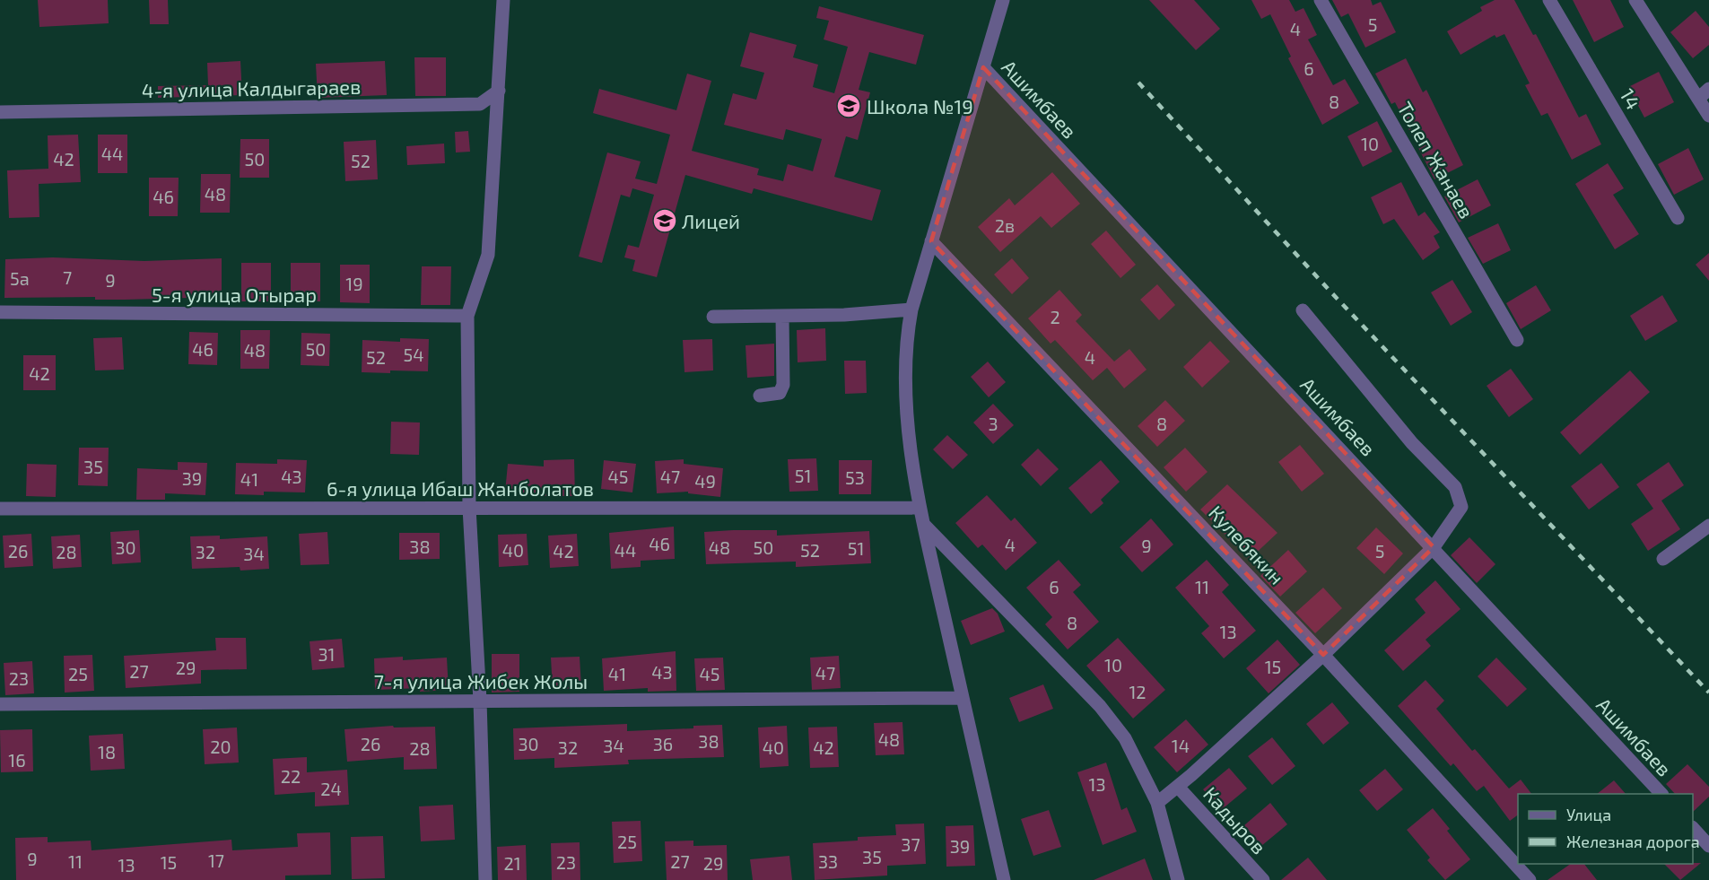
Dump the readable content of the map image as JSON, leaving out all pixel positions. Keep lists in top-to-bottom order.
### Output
{
  "streets": {
    "street": [
      "4-я улица Калдыгараев",
      "Ашимбаев",
      "14",
      "Толеп Жанаев",
      "5-я улица Отырар",
      "6-я улица Ибаш Жанболатов",
      "Кулебякин",
      "7-я улица Жибек Жолы",
      "Кадыров"
    ]
  },
  "places": {
    "school or university": ["Школа №19", "Лицей"]
  },
  "house_numbers": [
    "5",
    "4",
    "6",
    "8",
    "10",
    "44",
    "42",
    "50",
    "52",
    "48",
    "46",
    "2в",
    "7",
    "5а",
    "9",
    "19",
    "2",
    "46",
    "50",
    "48",
    "54",
    "52",
    "4",
    "42",
    "3",
    "8",
    "35",
    "51",
    "43",
    "45",
    "47",
    "53",
    "39",
    "41",
    "49",
    "46",
    "4",
    "9",
    "38",
    "30",
    "48",
    "50",
    "51",
    "40",
    "44",
    "52",
    "26",
    "42",
    "5",
    "28",
    "32",
    "34",
    "6",
    "11",
    "8",
    "13",
    "31",
    "10",
    "15",
    "29",
    "27",
    "43",
    "47",
    "25",
    "41",
    "45",
    "23",
    "12",
    "48",
    "38",
    "26",
    "30",
    "36",
    "34",
    "14",
    "20",
    "32",
    "40",
    "42",
    "28",
    "18",
    "16",
    "22",
    "13",
    "24",
    "25",
    "37",
    "39",
    "35",
    "9",
    "17",
    "11",
    "27",
    "33",
    "15",
    "23",
    "21",
    "29",
    "13"
  ],
  "legend": ["Улица", "Железная дорога"]
}
